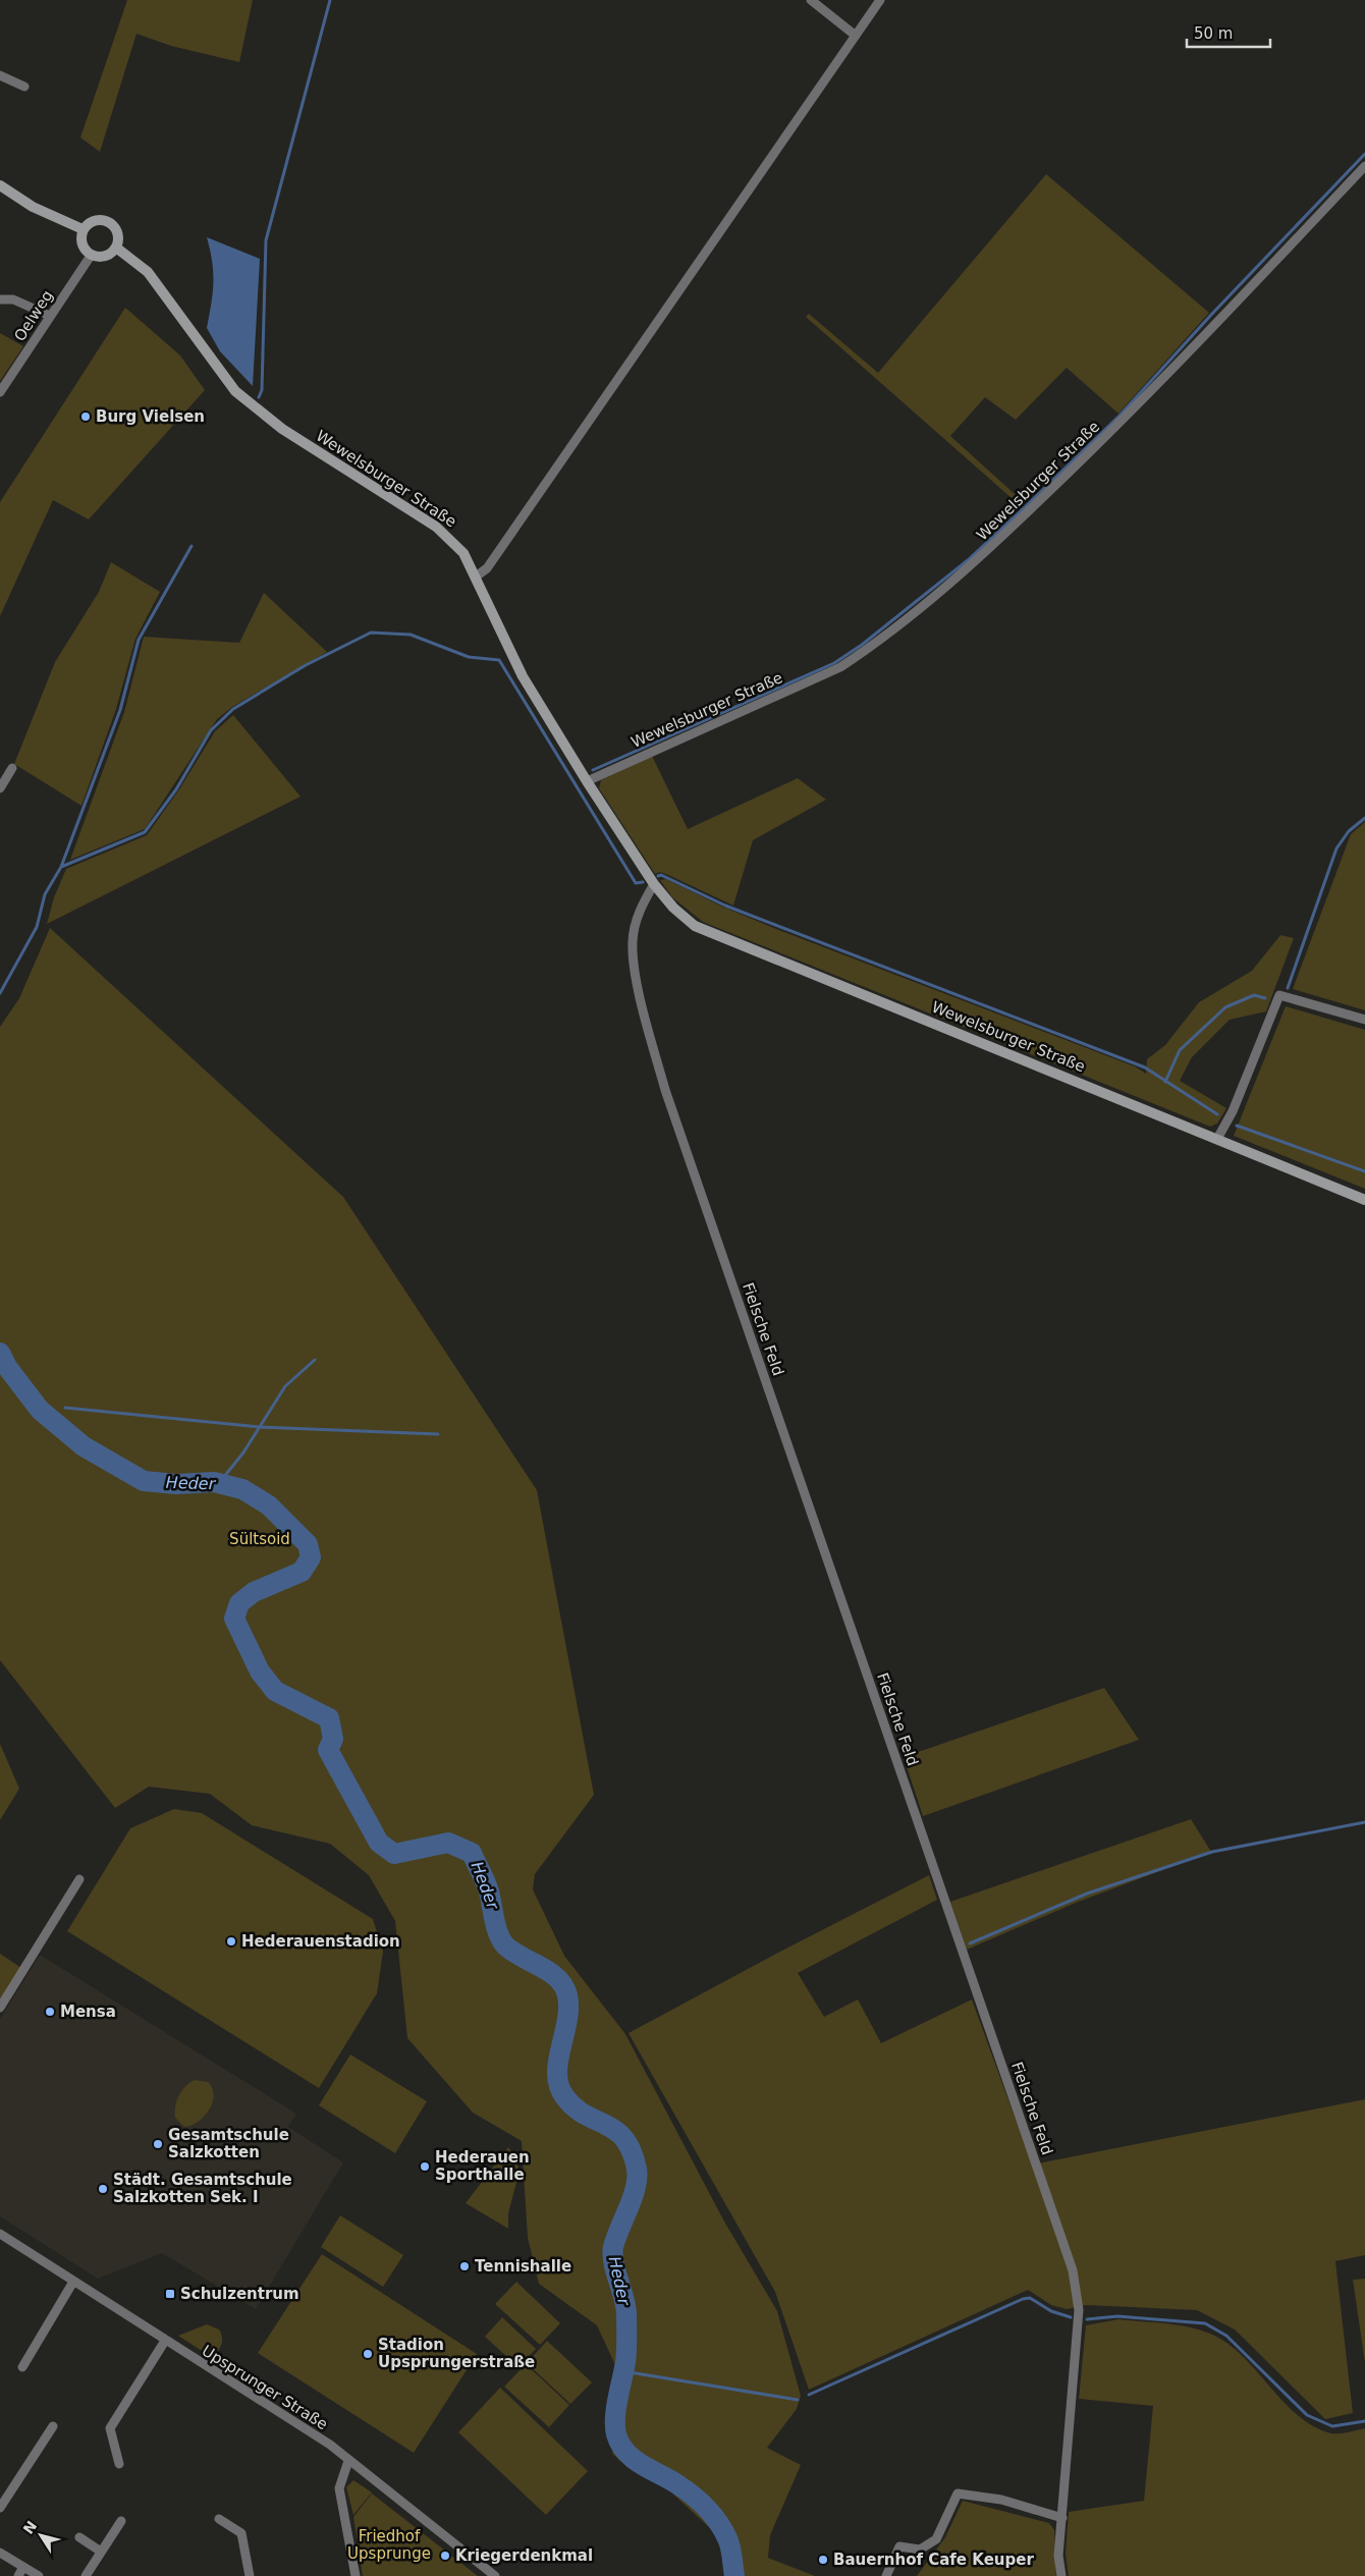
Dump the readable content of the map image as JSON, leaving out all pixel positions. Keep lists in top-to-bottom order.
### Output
{
  "streets": {
    "main road": ["Wewelsburger Straße"],
    "street": ["Oelweg", "Fielsche Feld", "Upsprunger Straße"]
  },
  "crossings": [
    ["Oelweg", "Wewelsburger Straße"],
    ["Wewelsburger Straße", "Fielsche Feld"]
  ],
  "water": ["Heder"],
  "parks": ["Sültsoid", "Friedhof Upsprunge"],
  "places": {
    "other": [
      "Burg Vielsen",
      "Hederauenstadion",
      "Mensa",
      "Gesamtschule Salzkotten",
      "Hederauen Sporthalle",
      "Städt. Gesamtschule Salzkotten Sek. I",
      "Tennishalle",
      "Stadion Upsprungerstraße",
      "Kriegerdenkmal",
      "Bauernhof Cafe Keuper"
    ],
    "transit": ["Schulzentrum"]
  },
  "scale_bar": "50 m",
  "north": "top left"
}
